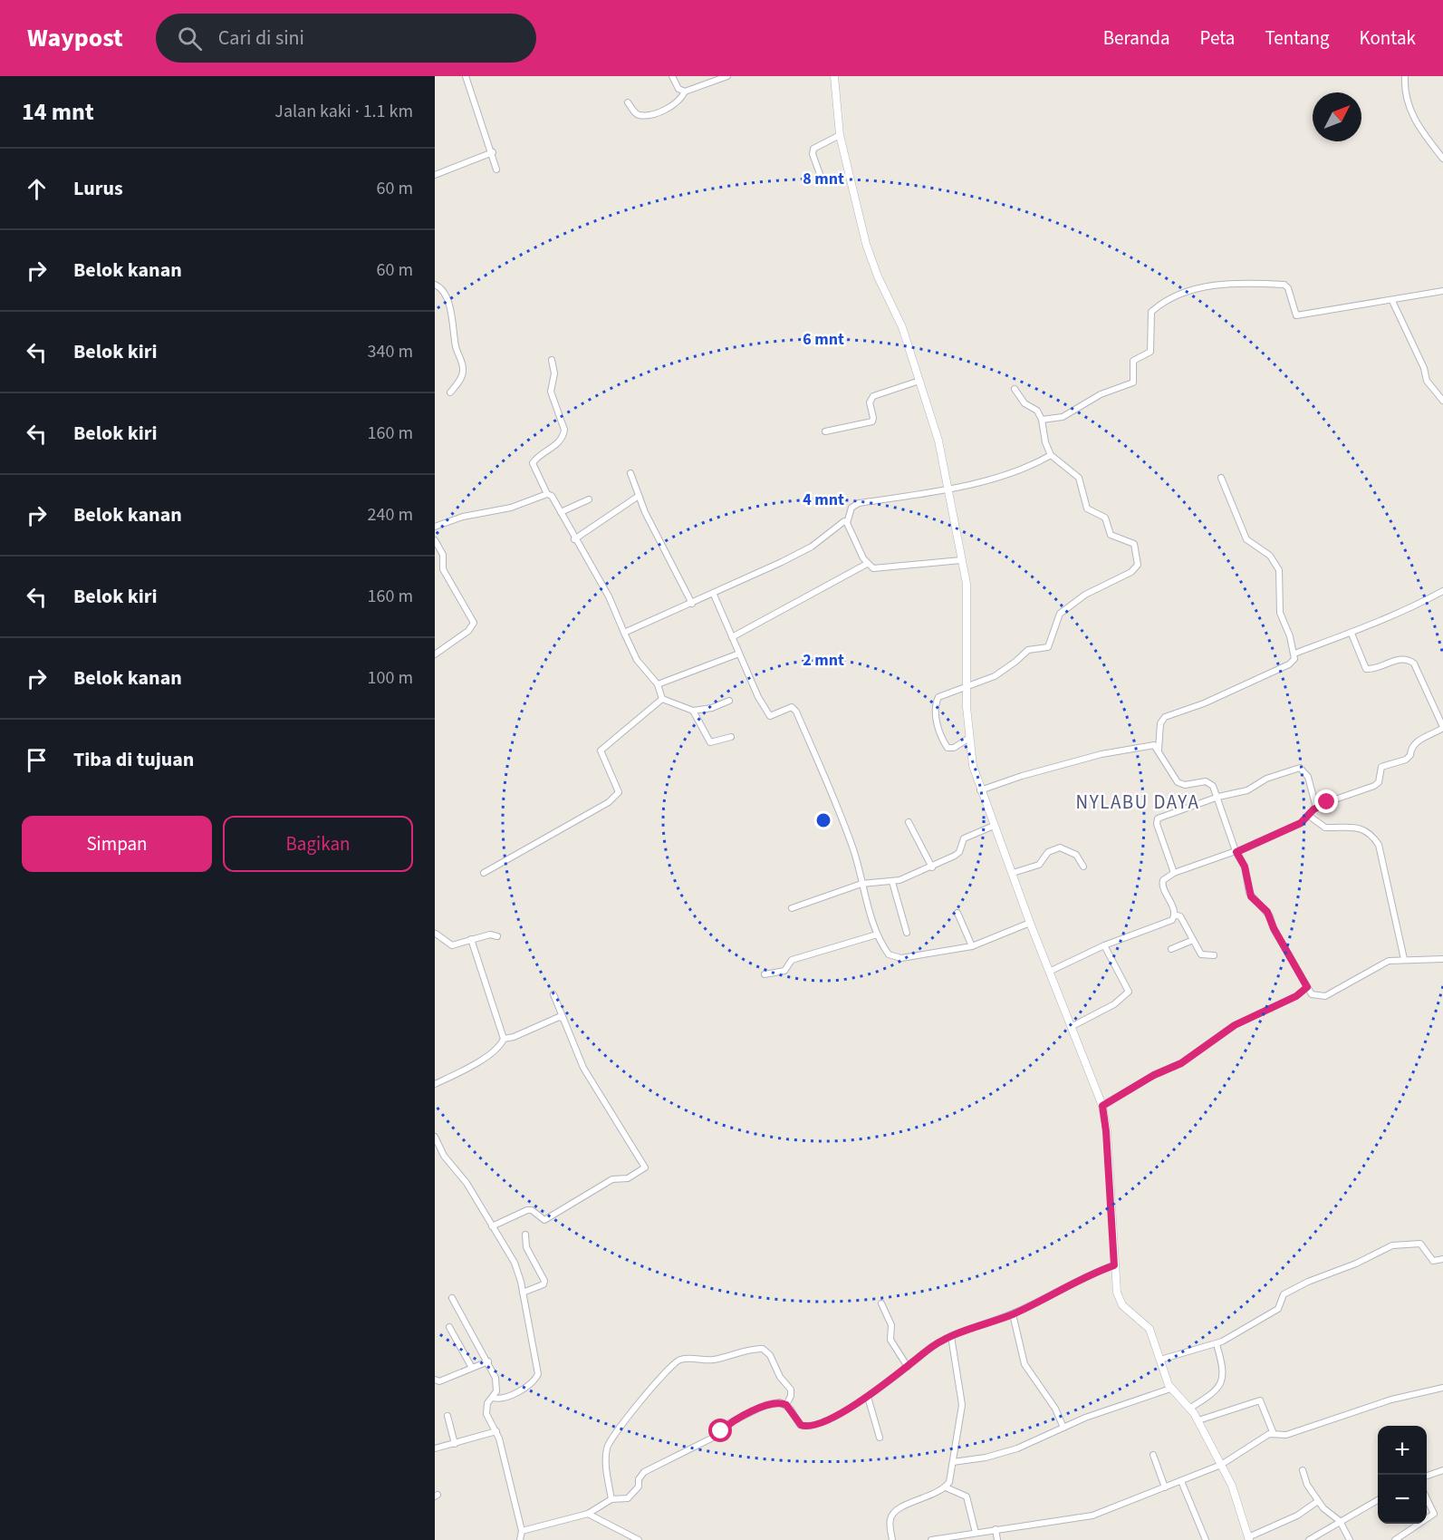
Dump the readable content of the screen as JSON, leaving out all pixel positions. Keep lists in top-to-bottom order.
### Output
{
  "districts": ["NYLABU DAYA"],
  "north": "top right",
  "page": {
    "header": "Waypost",
    "search": "Cari di sini",
    "nav": [
      "Beranda",
      "Peta",
      "Tentang",
      "Kontak"
    ],
    "heading": ["14 mnt", "Jalan kaki · 1.1 km"],
    "list": [
      ["Lurus", "60 m"],
      ["Belok kanan", "60 m"],
      ["Belok kiri", "340 m"],
      ["Belok kiri", "160 m"],
      ["Belok kanan", "240 m"],
      ["Belok kiri", "160 m"],
      ["Belok kanan", "100 m"],
      "Tiba di tujuan"
    ],
    "buttons": ["Simpan", "Bagikan"],
    "map_buttons": ["+", "−"]
  },
  "rings": [
    "8 mnt",
    "6 mnt",
    "4 mnt",
    "2 mnt"
  ]
}
